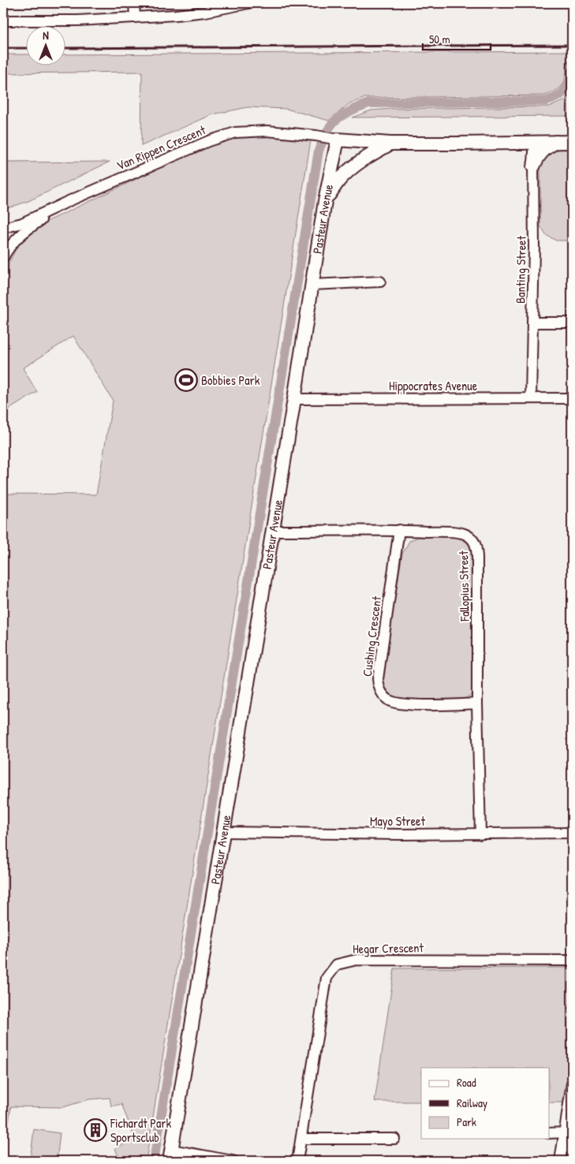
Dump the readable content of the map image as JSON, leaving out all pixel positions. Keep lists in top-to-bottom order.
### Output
{
  "streets": {
    "street": [
      "Van Rippen Crescent",
      "Pasteur Avenue",
      "Banting Street",
      "Hippocrates Avenue",
      "Fallopius Street",
      "Cushing Crescent",
      "Mayo Street",
      "Hegar Crescent"
    ]
  },
  "crossings": [
    ["Van Rippen Crescent", "Pasteur Avenue"],
    ["Pasteur Avenue", "Hippocrates Avenue"],
    ["Pasteur Avenue", "Fallopius Street"],
    ["Pasteur Avenue", "Mayo Street"],
    ["Banting Street", "Hippocrates Avenue"],
    ["Fallopius Street", "Cushing Crescent"],
    ["Fallopius Street", "Mayo Street"]
  ],
  "places": {
    "sports": ["Bobbies Park"],
    "building": ["Fichardt Park Sportsclub"]
  },
  "legend": ["Road", "Railway", "Park"],
  "scale_bar": "50 m",
  "north": "top"
}
